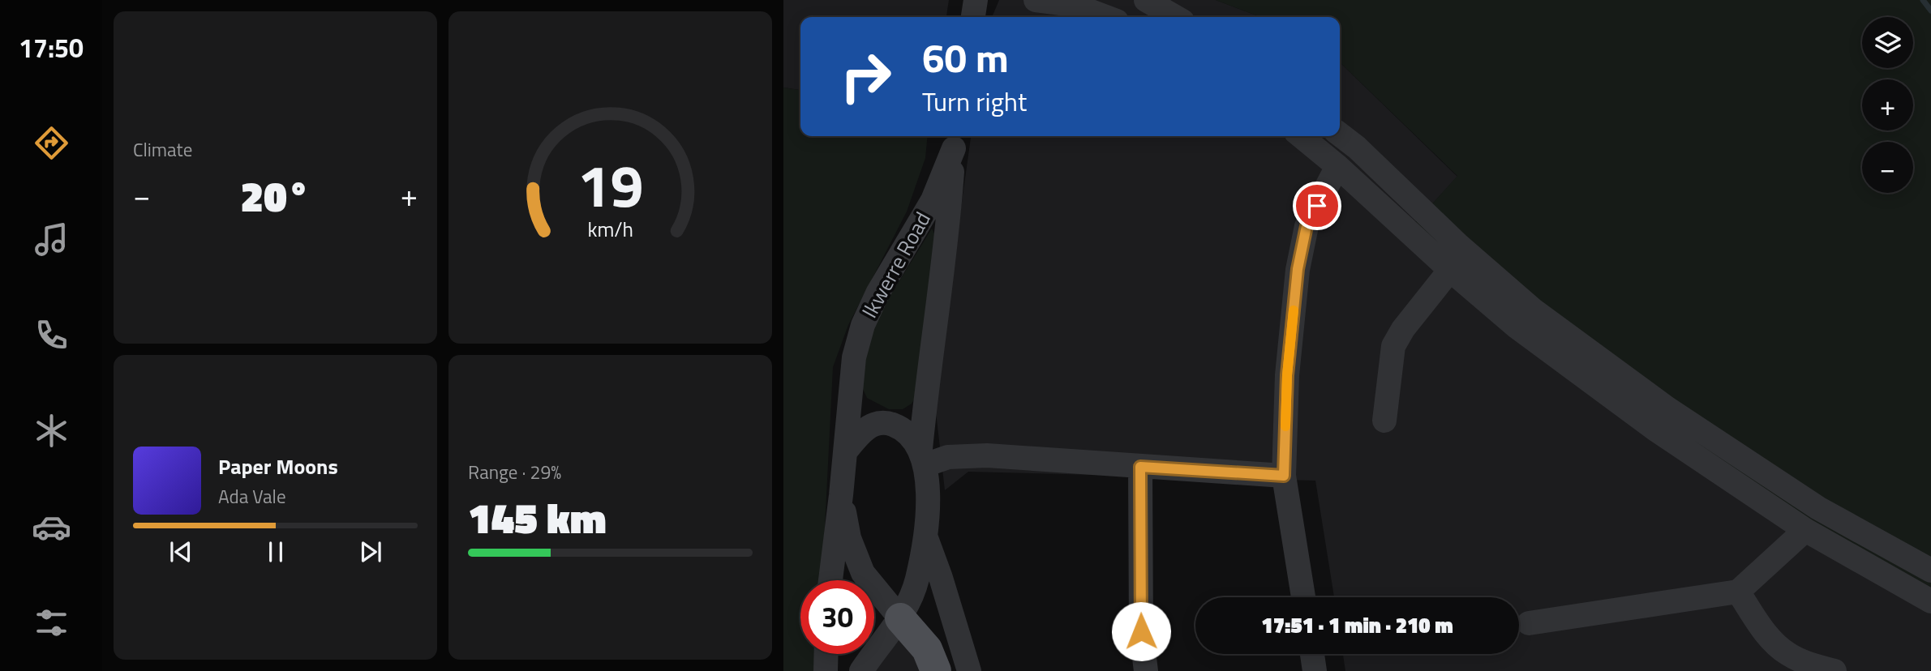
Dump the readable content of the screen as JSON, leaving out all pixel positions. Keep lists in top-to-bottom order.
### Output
{
  "streets": {
    "street": ["Ikwerre Road"]
  },
  "page": {
    "tabs": "17:50",
    "tile": [
      "Climate",
      ["Range · 29%", "145 km"]
    ],
    "map_buttons": ["+", "−"],
    "turn": ["60 m", "Turn right"],
    "heat": ["−", "20°", "+"],
    "song": ["Paper Moons", "Ada Vale"],
    "limit": "30",
    "trip": "17:51 · 1 min · 210 m",
    "gauge": ["19", "km/h"]
  }
}
